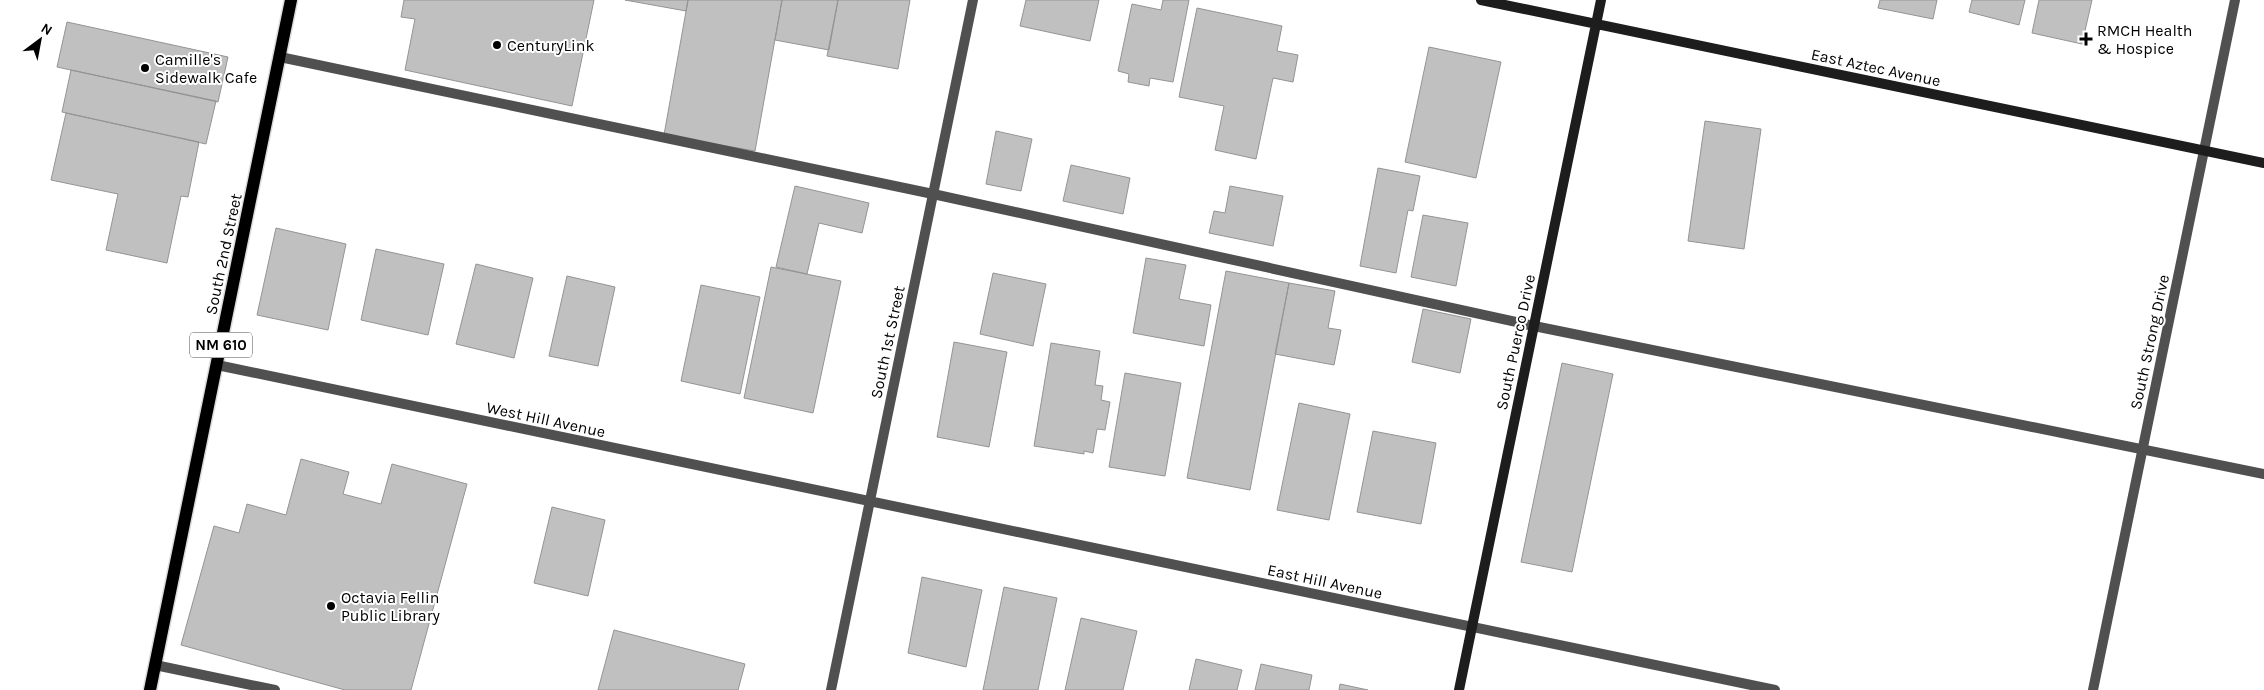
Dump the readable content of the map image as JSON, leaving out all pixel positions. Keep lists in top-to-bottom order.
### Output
{
  "streets": {
    "main road": [
      "East Aztec Avenue",
      "South 2nd Street",
      "South Puerco Drive",
      "NM 610"
    ],
    "street": [
      "South 1st Street",
      "South Strong Drive",
      "West Hill Avenue",
      "East Hill Avenue"
    ]
  },
  "crossings": [
    ["East Aztec Avenue", "South Puerco Drive"],
    ["East Aztec Avenue", "South Strong Drive"],
    ["South 2nd Street", "West Hill Avenue"],
    ["South 1st Street", "West Hill Avenue"],
    ["South 1st Street", "East Hill Avenue"],
    ["South Puerco Drive", "East Hill Avenue"],
    ["West Hill Avenue", "East Hill Avenue"]
  ],
  "places": {
    "health": ["RMCH Health & Hospice"],
    "other": ["CenturyLink", "Camille's Sidewalk Cafe", "Octavia Fellin Public Library"]
  },
  "north": "top right"
}
